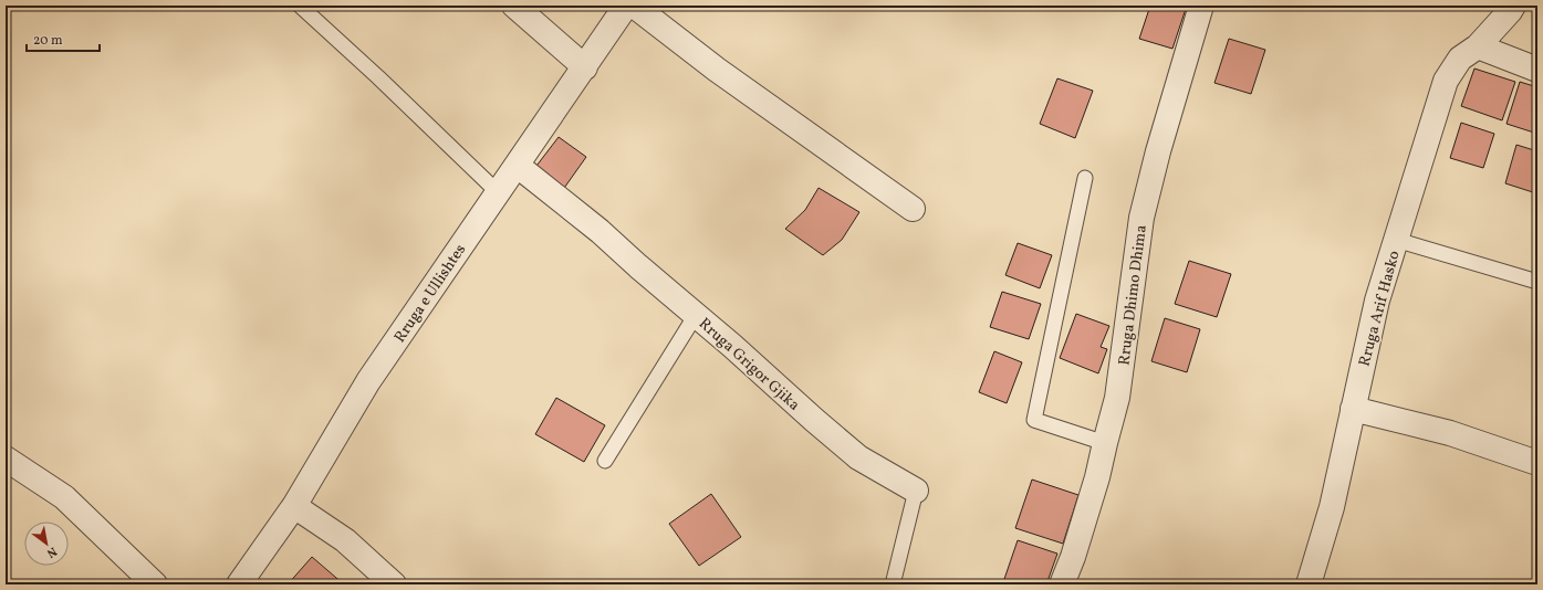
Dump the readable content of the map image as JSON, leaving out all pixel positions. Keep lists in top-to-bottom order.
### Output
{
  "streets": {
    "street": [
      "Rruga e Ullishtes",
      "Rruga Dhimo Dhima",
      "Rruga Arif Hasko",
      "Rruga Grigor Gjika"
    ]
  },
  "crossings": [
    ["Rruga e Ullishtes", "Rruga Grigor Gjika"]
  ],
  "scale_bar": "20 m",
  "north": "bottom right"
}
